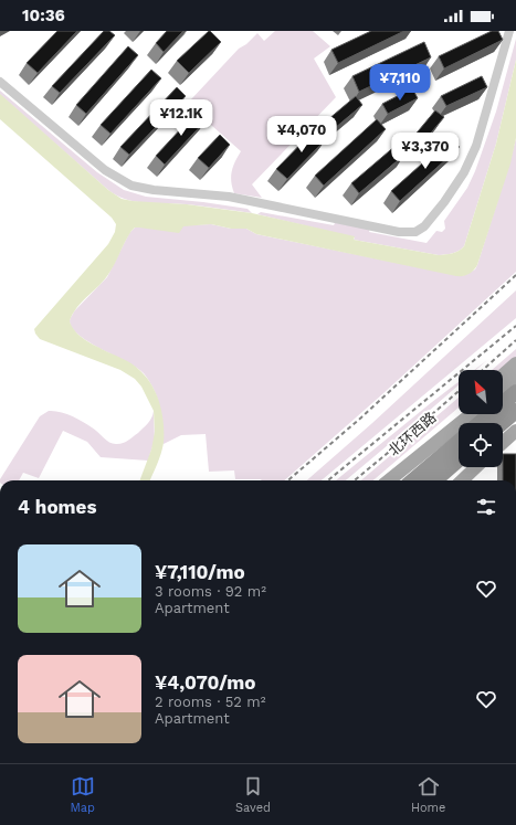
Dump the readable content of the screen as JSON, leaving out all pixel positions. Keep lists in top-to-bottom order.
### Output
{
  "streets": {
    "main road": ["北环西路"]
  },
  "north": "top left",
  "page": {
    "status": "10:36",
    "price": [
      "¥7,110",
      "¥12.1K",
      "¥4,070",
      "¥3,370"
    ],
    "heading": "4 homes",
    "list": [
      {
        "name": "¥7,110/mo",
        "note": "3 rooms · 92 m² · Apartment"
      },
      {
        "name": "¥4,070/mo",
        "note": "2 rooms · 52 m² · Apartment"
      }
    ],
    "tabs": ["Map", "Saved", "Home"]
  }
}
